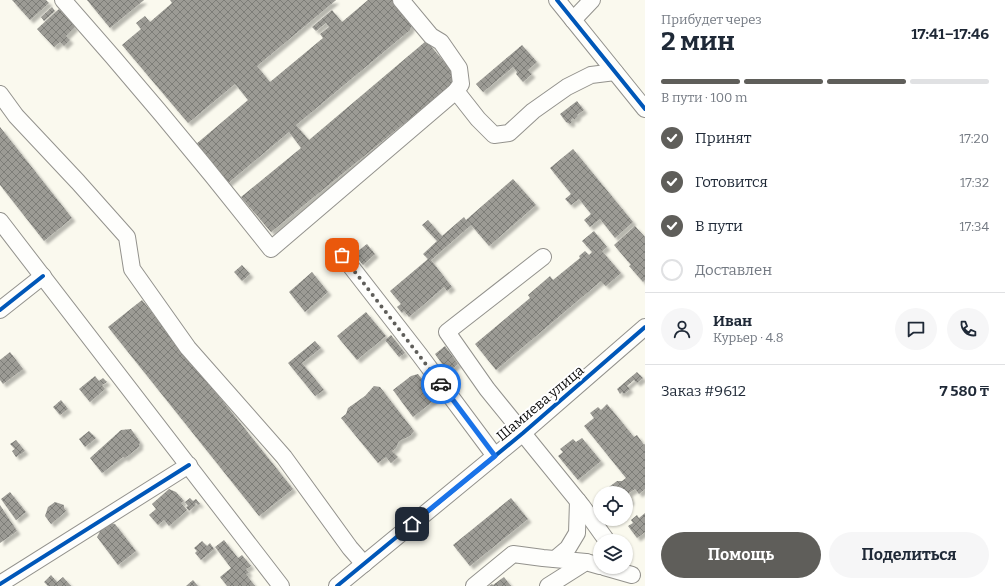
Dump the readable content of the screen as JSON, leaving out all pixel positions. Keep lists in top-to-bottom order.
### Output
{
  "streets": {
    "street": ["Шамиева улица"]
  },
  "page": {
    "heading": ["2 мин", "Прибудет через", "17:41–17:46"],
    "panel": [
      "Иван",
      "Курьер · 4.8",
      "Заказ #9612",
      "7 580 ₸"
    ],
    "bar": "В пути · 100 m",
    "list": [
      ["Принят", "17:20"],
      ["Готовится", "17:32"],
      ["В пути", "17:34"],
      "Доставлен"
    ],
    "buttons": ["Помощь", "Поделиться"]
  }
}
